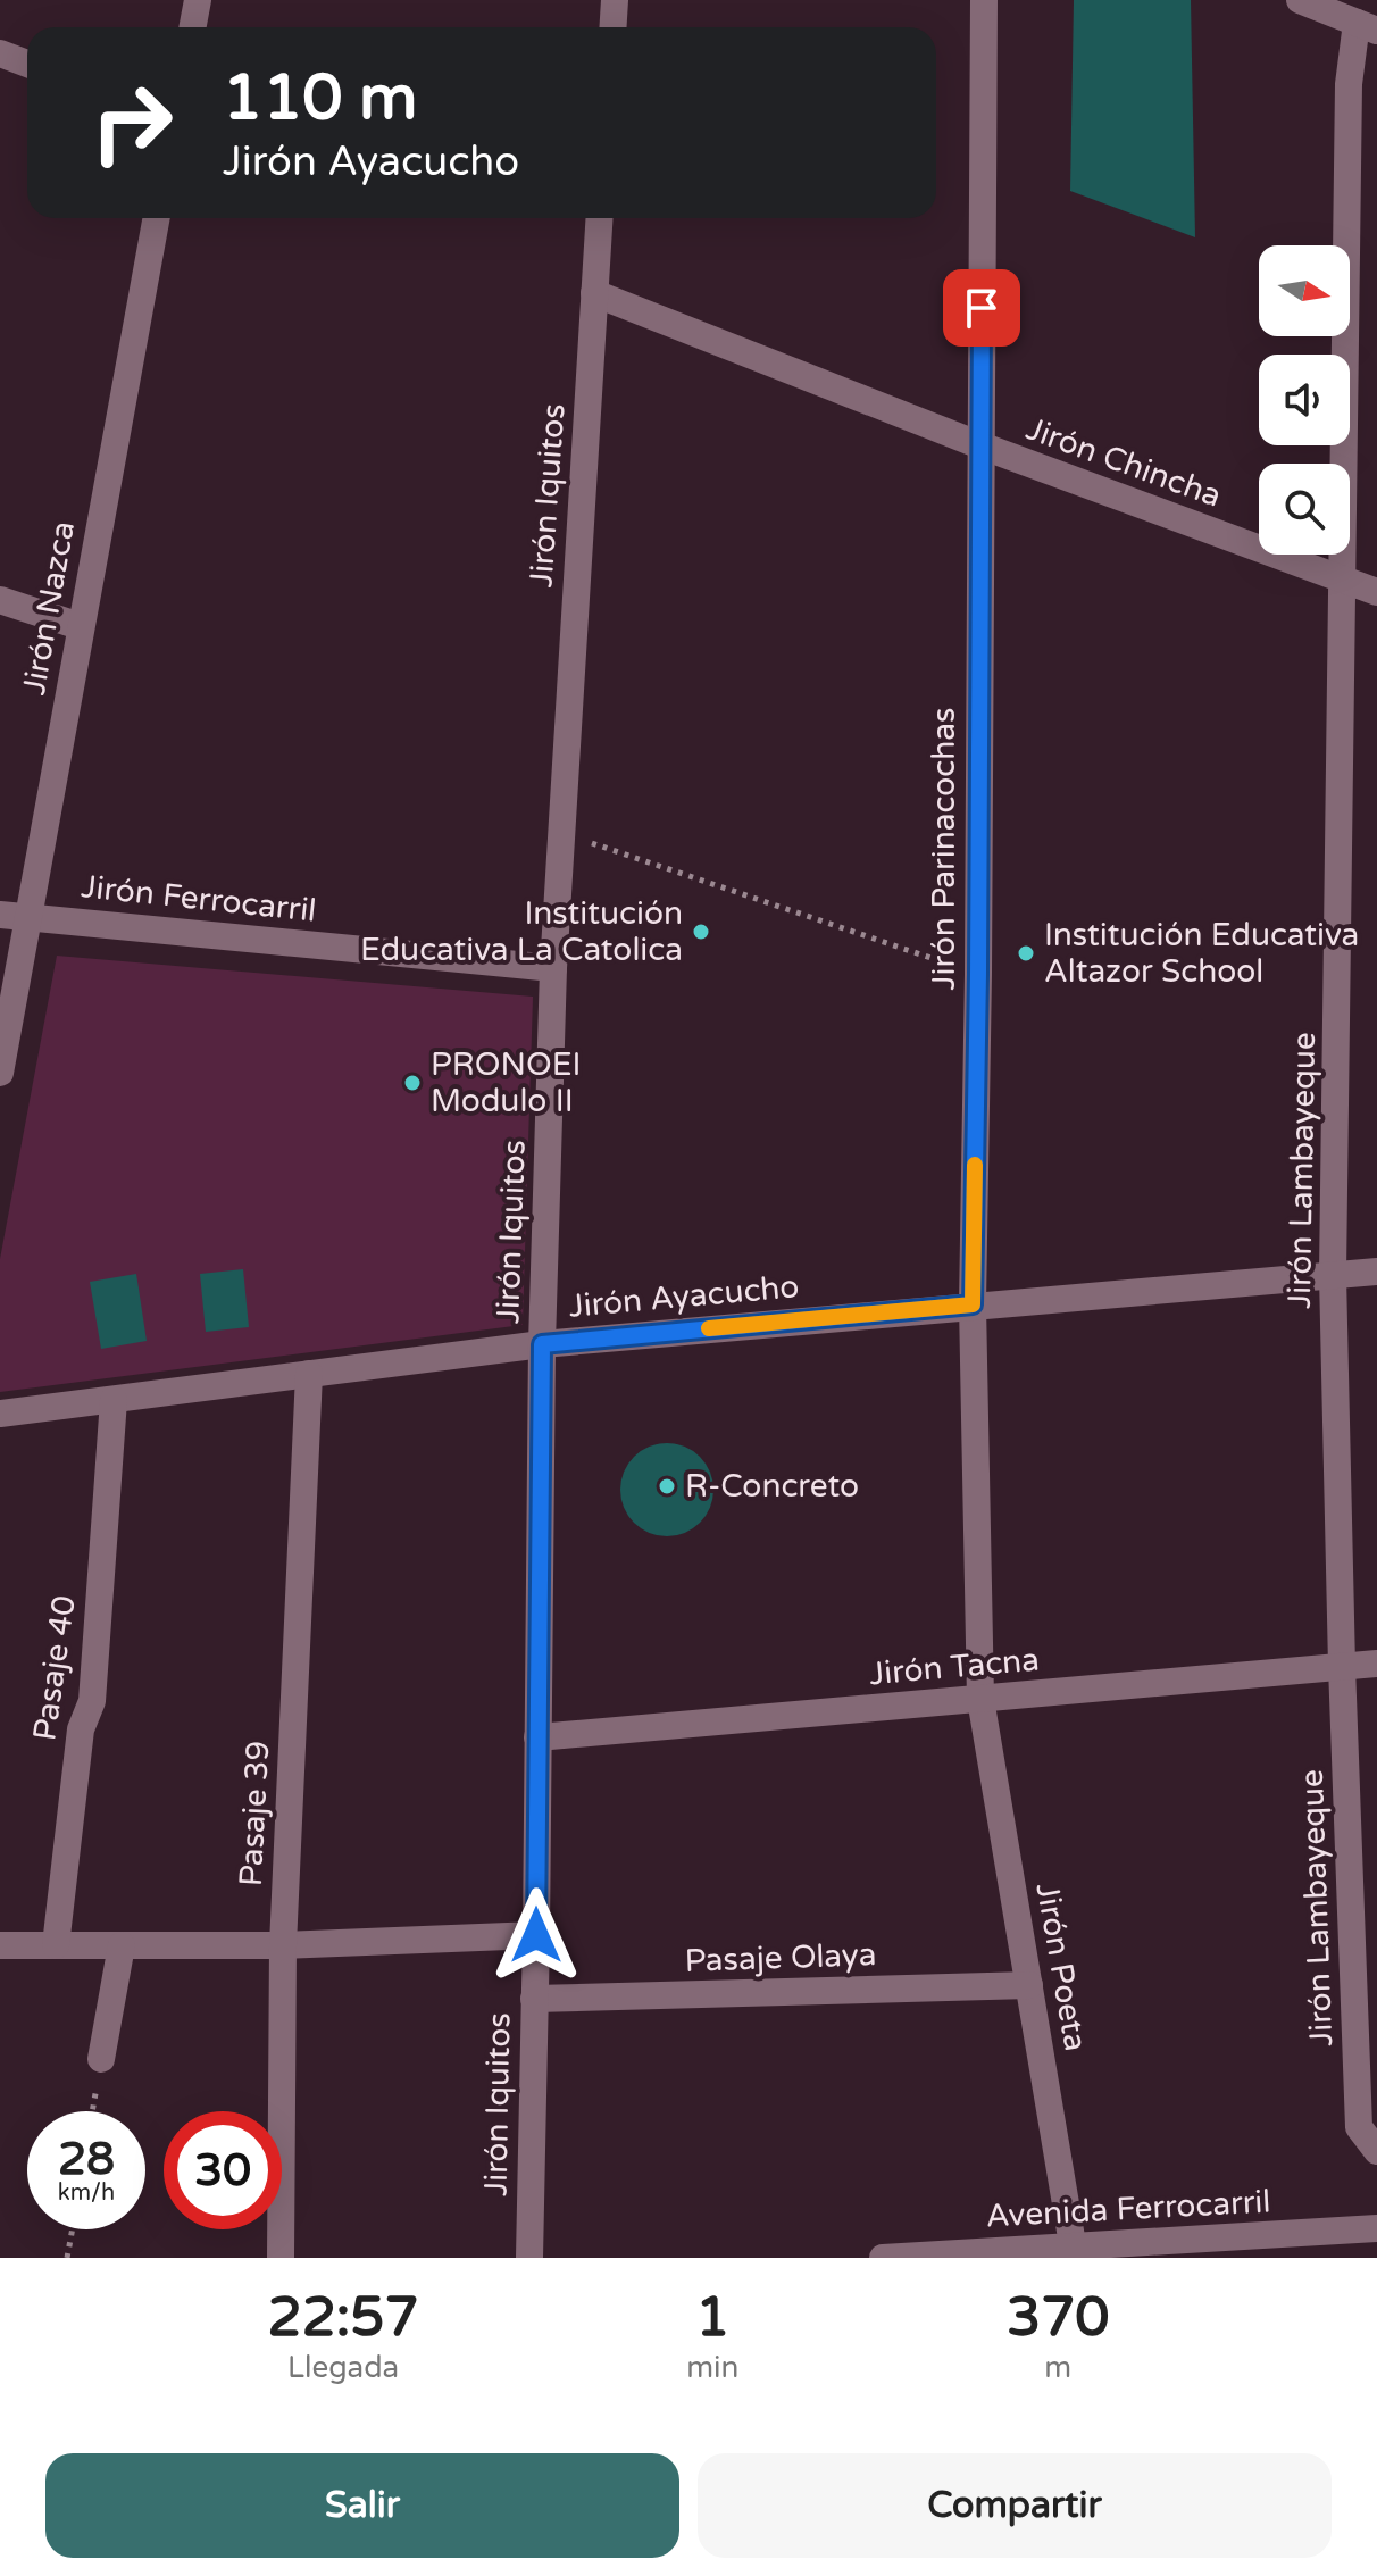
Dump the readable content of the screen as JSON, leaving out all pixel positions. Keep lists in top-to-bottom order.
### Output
{
  "streets": {
    "street": [
      "Jirón Chincha",
      "Jirón Iquitos",
      "Jirón Nazca",
      "Jirón Parinacochas",
      "Jirón Ferrocarril",
      "Jirón Lambayeque",
      "Jirón Ayacucho",
      "Jirón Tacna",
      "Pasaje 40",
      "Pasaje 39",
      "Pasaje Olaya",
      "Jirón Poeta",
      "Avenida Ferrocarril"
    ]
  },
  "crossings": [
    ["Jirón Chincha", "Jirón Iquitos"],
    ["Jirón Chincha", "Jirón Parinacochas"],
    ["Jirón Chincha", "Jirón Lambayeque"],
    ["Jirón Iquitos", "Jirón Ferrocarril"],
    ["Jirón Iquitos", "Jirón Ayacucho"],
    ["Jirón Iquitos", "Jirón Tacna"],
    ["Jirón Iquitos", "Pasaje Olaya"],
    ["Jirón Nazca", "Jirón Ferrocarril"],
    ["Jirón Parinacochas", "Jirón Ayacucho"],
    ["Jirón Parinacochas", "Jirón Tacna"],
    ["Jirón Parinacochas", "Jirón Poeta"],
    ["Jirón Lambayeque", "Jirón Ayacucho"],
    ["Jirón Lambayeque", "Jirón Tacna"],
    ["Jirón Ayacucho", "Pasaje 40"],
    ["Jirón Ayacucho", "Pasaje 39"],
    ["Jirón Tacna", "Jirón Poeta"],
    ["Pasaje Olaya", "Jirón Poeta"],
    ["Jirón Poeta", "Avenida Ferrocarril"]
  ],
  "places": [
    "Institución Educativa La Catolica",
    "Institución Educativa Altazor School",
    "PRONOEI Modulo II",
    "R-Concreto"
  ],
  "north": "right",
  "page": {
    "turn": ["110 m", "Jirón Ayacucho"],
    "speed": "28 km/h",
    "limit": "30",
    "eta": [
      "22:57",
      "Llegada",
      "1",
      "min",
      "370",
      "m"
    ],
    "buttons": ["Salir", "Compartir"]
  }
}
